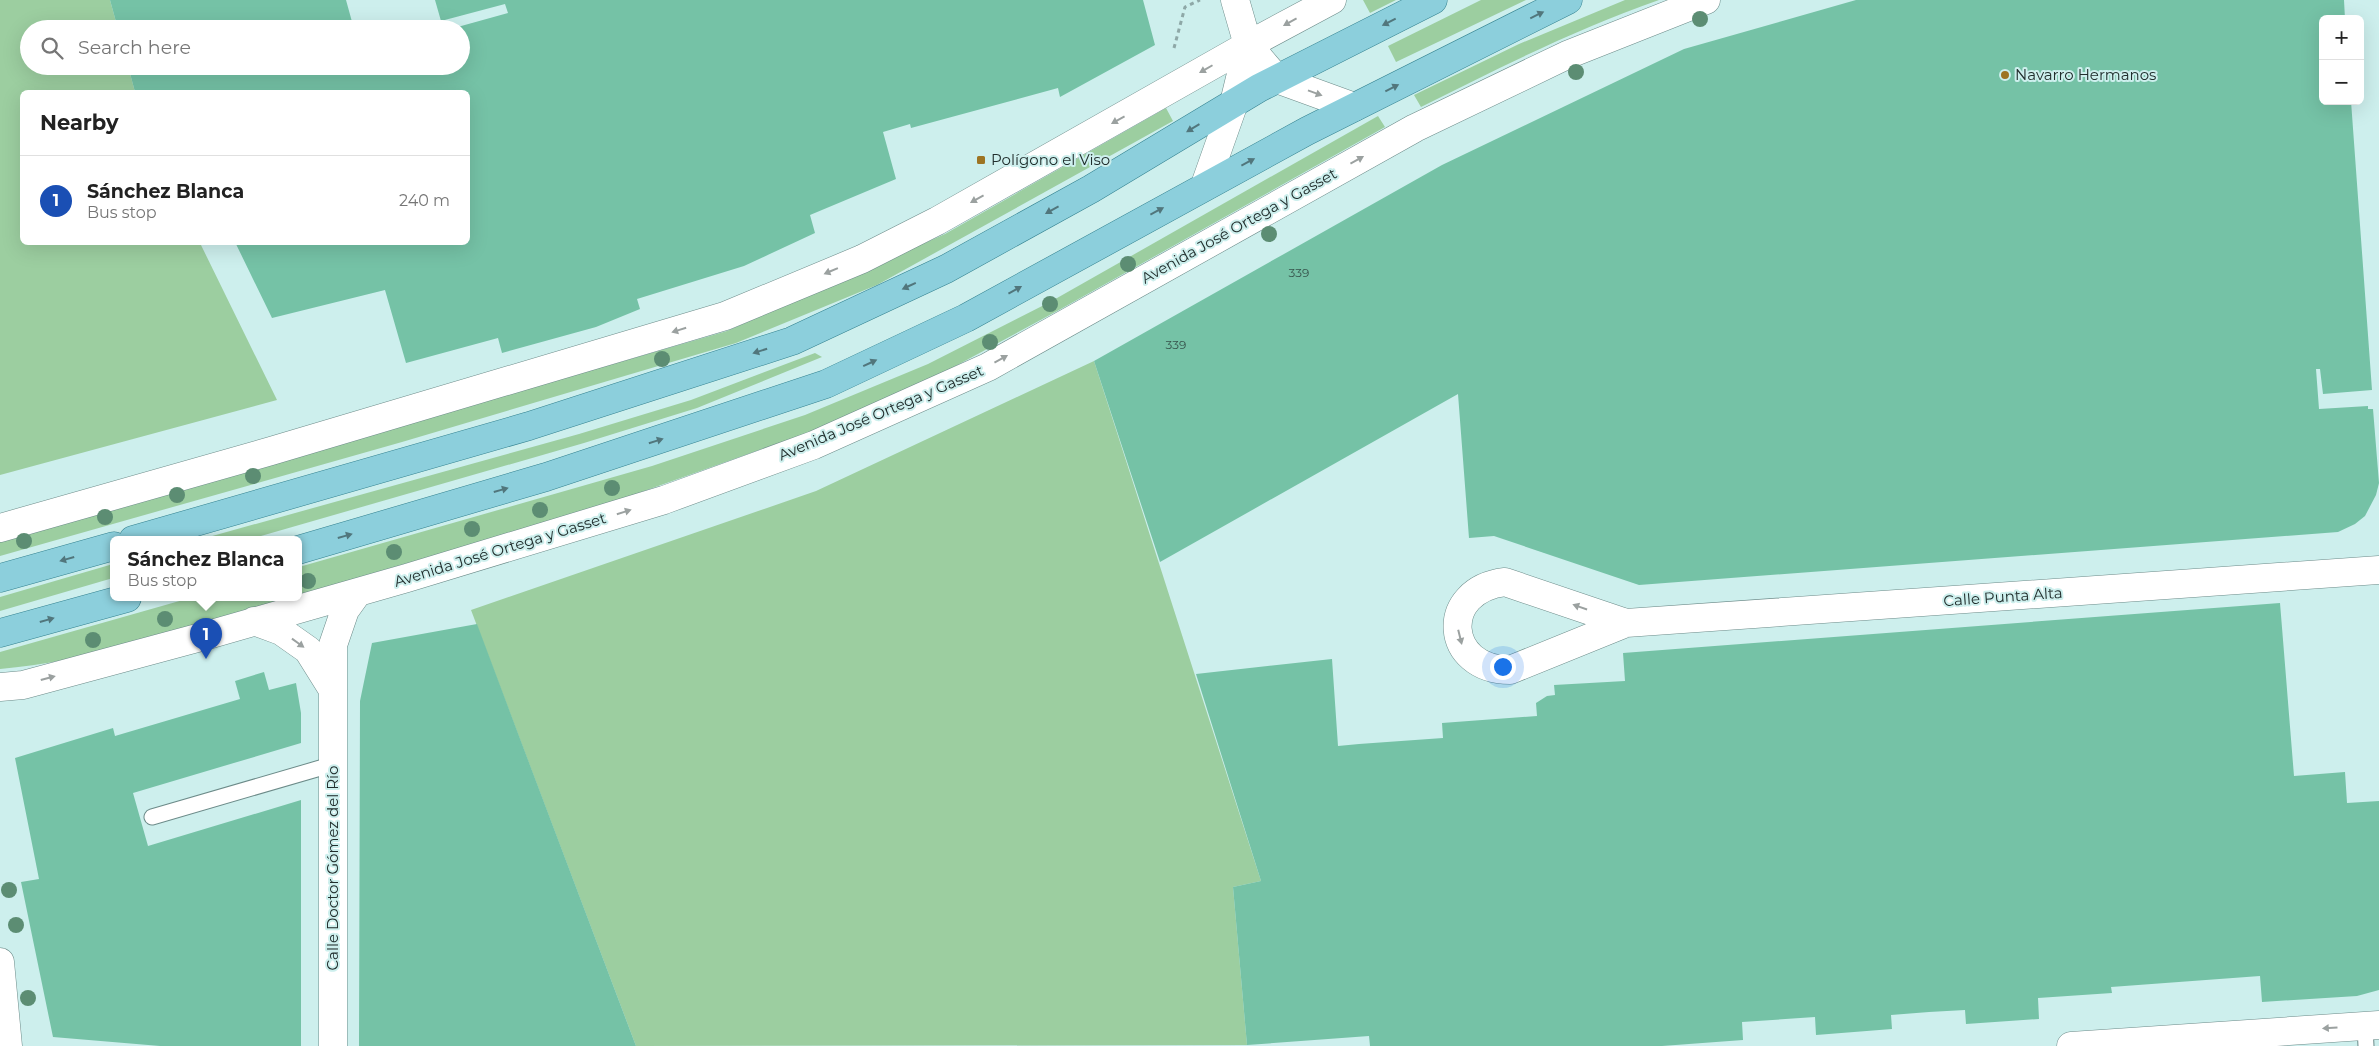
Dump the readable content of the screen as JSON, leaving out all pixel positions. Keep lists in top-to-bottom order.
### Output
{
  "streets": {
    "street": ["Avenida José Ortega y Gasset", "Calle Punta Alta", "Calle Doctor Gómez del Río"]
  },
  "crossings": [
    ["Avenida José Ortega y Gasset", "Calle Doctor Gómez del Río"]
  ],
  "places": {
    "other": ["Navarro Hermanos"],
    "transit": ["Polígono el Viso"]
  },
  "house_numbers": ["339", "339"],
  "page": {
    "map_buttons": ["+", "−"],
    "search": "Search here",
    "heading": "Nearby",
    "list": [
      {
        "mark": "1",
        "name": "Sánchez Blanca",
        "note": "Bus stop",
        "value": "240 m"
      }
    ],
    "popup": ["Sánchez Blanca", "Bus stop"],
    "pins": "1"
  }
}
